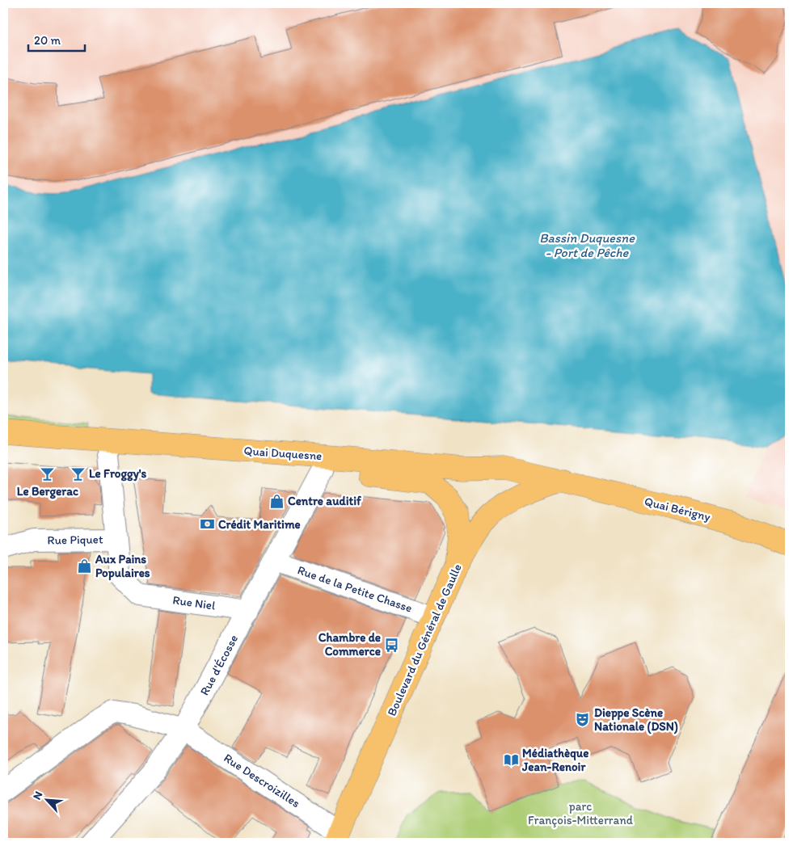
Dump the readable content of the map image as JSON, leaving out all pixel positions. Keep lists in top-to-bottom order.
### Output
{
  "streets": {
    "main road": ["Quai Duquesne", "Quai Bérigny", "Boulevard du Général de Gaulle"],
    "street": [
      "Rue Piquet",
      "Rue de la Petite Chasse",
      "Rue Niel",
      "Rue d'Écosse",
      "Rue Descroizilles"
    ]
  },
  "crossings": [
    ["Quai Duquesne", "Quai Bérigny"],
    ["Quai Duquesne", "Boulevard du Général de Gaulle"],
    ["Quai Duquesne", "Rue d'Écosse"],
    ["Quai Bérigny", "Boulevard du Général de Gaulle"],
    ["Rue Piquet", "Rue Niel"],
    ["Rue de la Petite Chasse", "Boulevard du Général de Gaulle"],
    ["Rue de la Petite Chasse", "Rue d'Écosse"],
    ["Rue Niel", "Rue d'Écosse"],
    ["Boulevard du Général de Gaulle", "Rue Descroizilles"],
    ["Rue d'Écosse", "Rue Descroizilles"]
  ],
  "water": ["Bassin Duquesne - Port de Pêche"],
  "parks": ["parc François-Mitterrand"],
  "places": {
    "bar": ["Le Froggy's", "Le Bergerac"],
    "shop": ["Centre auditif", "Aux Pains Populaires"],
    "bank": ["Crédit Maritime"],
    "bus stop": ["Chambre de Commerce"],
    "theatre": ["Dieppe Scène Nationale (DSN)"],
    "library": ["Médiathèque Jean-Renoir"]
  },
  "scale_bar": "20 m",
  "north": "top left"
}
